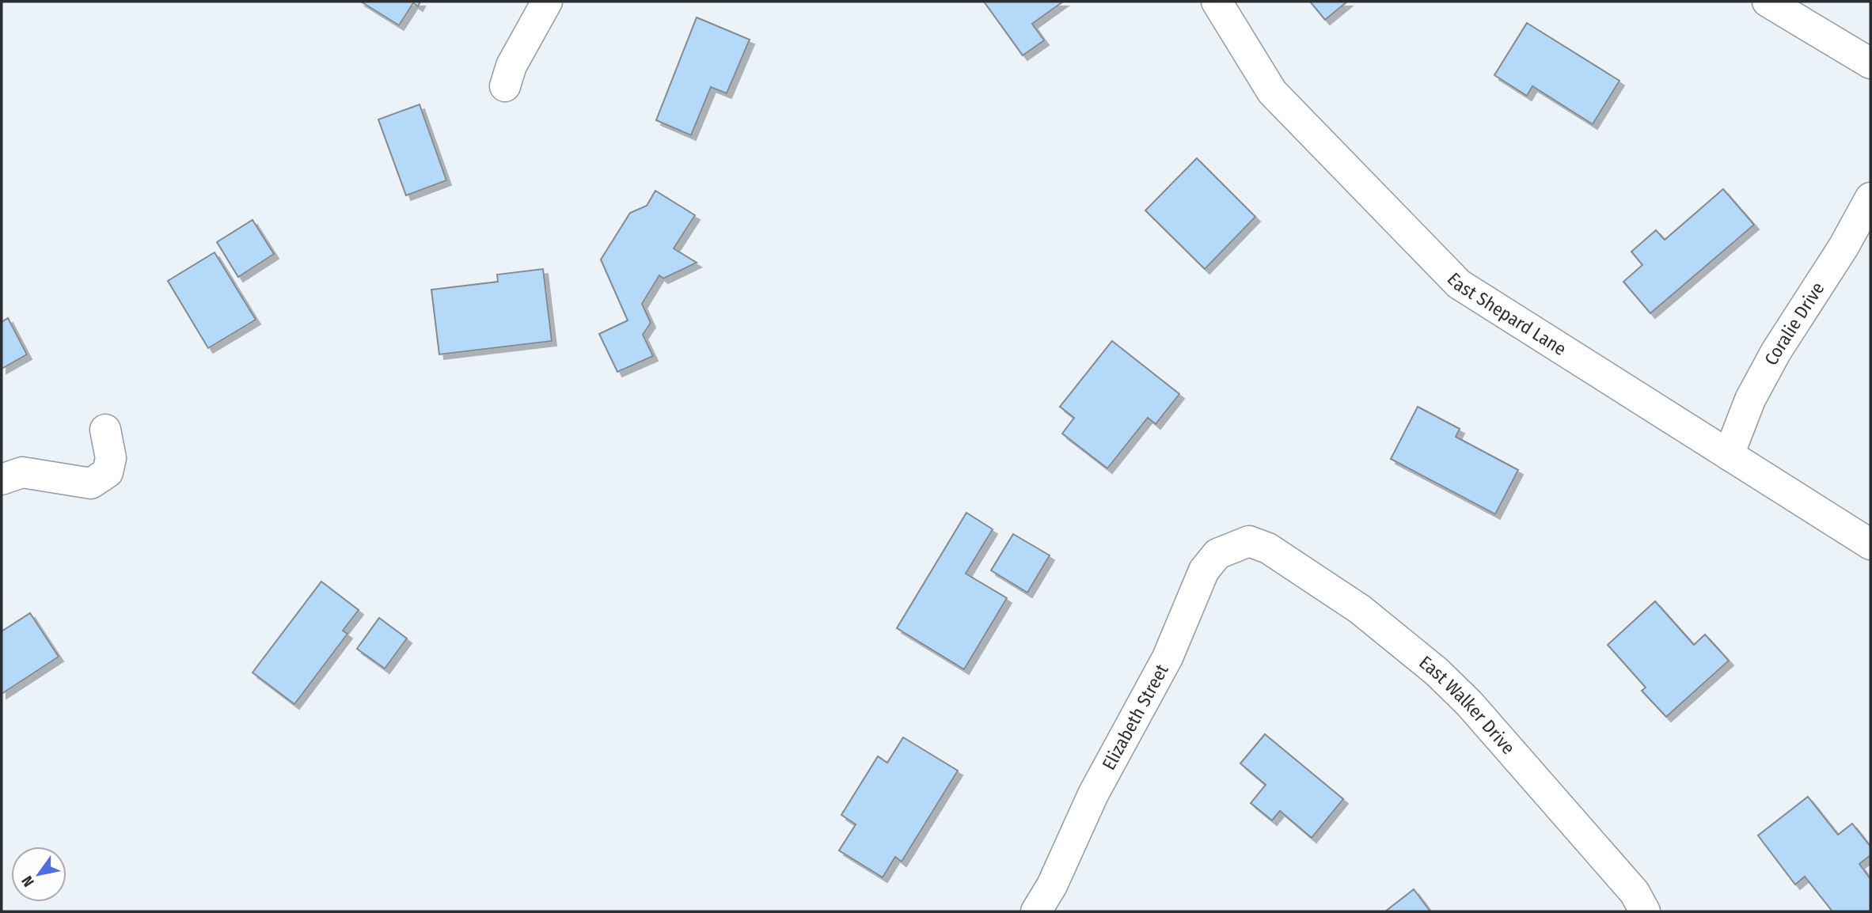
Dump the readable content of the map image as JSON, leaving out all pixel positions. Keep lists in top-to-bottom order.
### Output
{
  "streets": {
    "street": [
      "East Shepard Lane",
      "Coralie Drive",
      "East Walker Drive",
      "Elizabeth Street"
    ]
  },
  "crossings": [
    ["East Shepard Lane", "Coralie Drive"],
    ["East Walker Drive", "Elizabeth Street"]
  ],
  "north": "bottom left"
}
